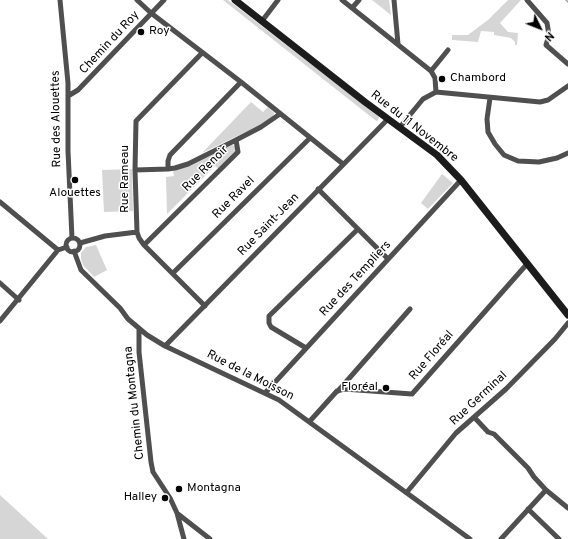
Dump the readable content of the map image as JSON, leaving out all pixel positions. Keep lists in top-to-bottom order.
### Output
{
  "streets": {
    "street": [
      "Chemin du Roy",
      "Rue des Alouettes",
      "Rue du 11 Novembre",
      "Rue Renoir",
      "Rue Rameau",
      "Rue Ravel",
      "Rue Saint-Jean",
      "Rue des Templiers",
      "Rue Floréal",
      "Rue de la Moisson",
      "Rue Germinal",
      "Chemin du Montagna"
    ]
  },
  "crossings": [
    ["Chemin du Roy", "Rue des Alouettes"],
    ["Rue des Alouettes", "Rue de la Moisson"],
    ["Rue du 11 Novembre", "Rue Saint-Jean"],
    ["Rue du 11 Novembre", "Rue des Templiers"],
    ["Rue du 11 Novembre", "Rue Floréal"],
    ["Rue Renoir", "Rue Rameau"],
    ["Rue Rameau", "Rue Ravel"],
    ["Rue Rameau", "Rue Saint-Jean"],
    ["Rue Saint-Jean", "Rue de la Moisson"],
    ["Rue des Templiers", "Rue de la Moisson"],
    ["Rue de la Moisson", "Rue Germinal"],
    ["Rue de la Moisson", "Chemin du Montagna"]
  ],
  "places": [
    "Roy",
    "Chambord",
    "Alouettes",
    "Floréal",
    "Montagna",
    "Halley"
  ],
  "north": "bottom right"
}
